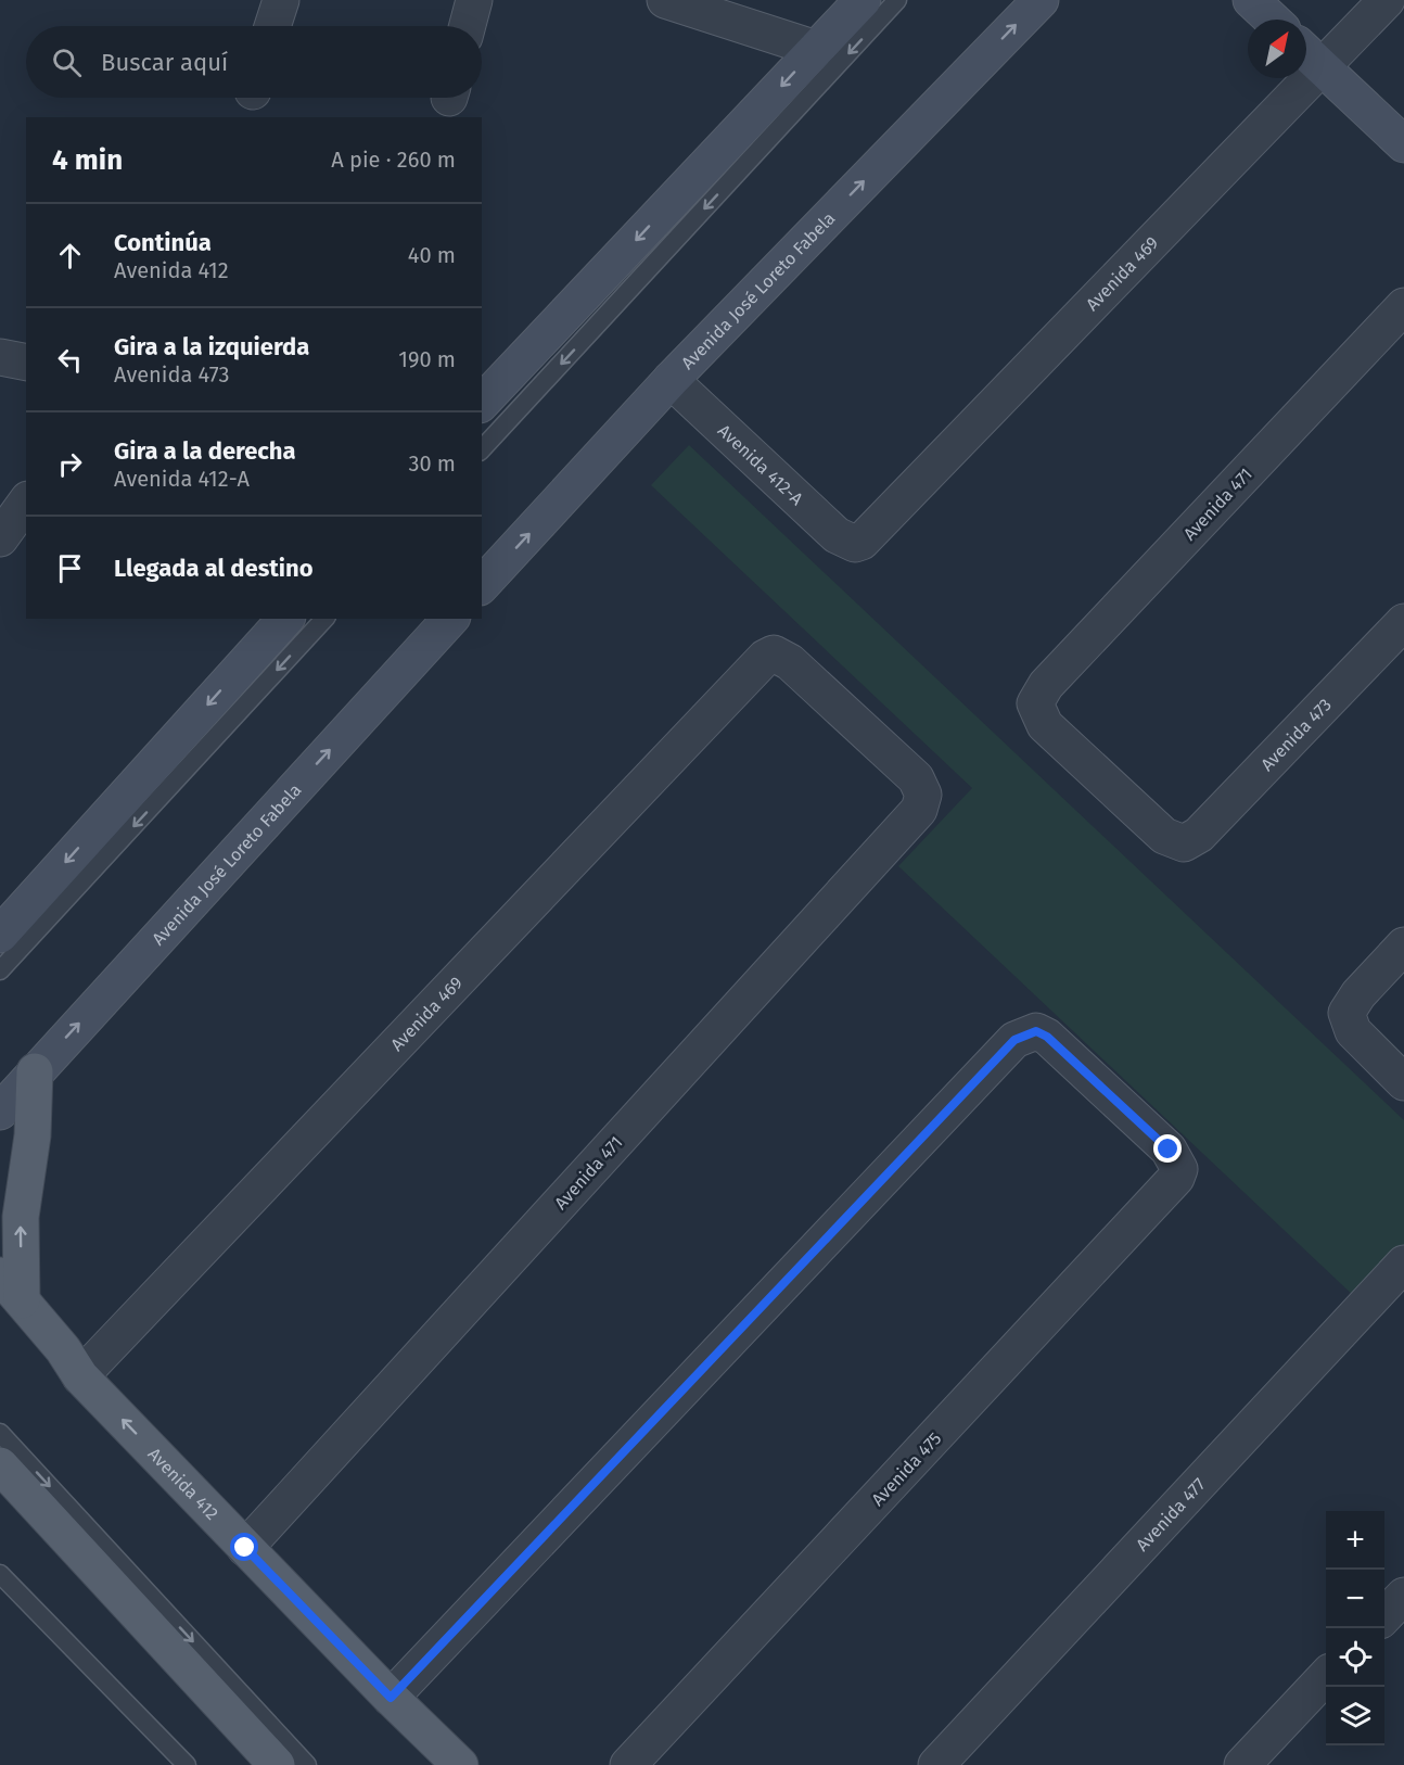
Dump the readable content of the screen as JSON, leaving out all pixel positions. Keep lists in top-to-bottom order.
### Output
{
  "streets": {
    "main road": ["Avenida José Loreto Fabela", "Avenida 412"],
    "street": [
      "Avenida 469",
      "Avenida 412-A",
      "Avenida 471",
      "Avenida 473",
      "Avenida 475",
      "Avenida 477"
    ]
  },
  "crossings": [
    ["Avenida 469", "Avenida 412-A"],
    ["Avenida 469", "Avenida 471"],
    ["Avenida 469", "Avenida 412"],
    ["Avenida José Loreto Fabela", "Avenida 412-A"],
    ["Avenida 471", "Avenida 473"],
    ["Avenida 471", "Avenida 412"],
    ["Avenida 475", "Avenida 412"]
  ],
  "north": "top right",
  "page": {
    "search": "Buscar aquí",
    "heading": ["4 min", "A pie · 260 m"],
    "list": [
      ["Continúa", "Avenida 412", "40 m"],
      ["Gira a la izquierda", "Avenida 473", "190 m"],
      ["Gira a la derecha", "Avenida 412-A", "30 m"],
      "Llegada al destino"
    ],
    "map_buttons": ["+", "−"]
  }
}
